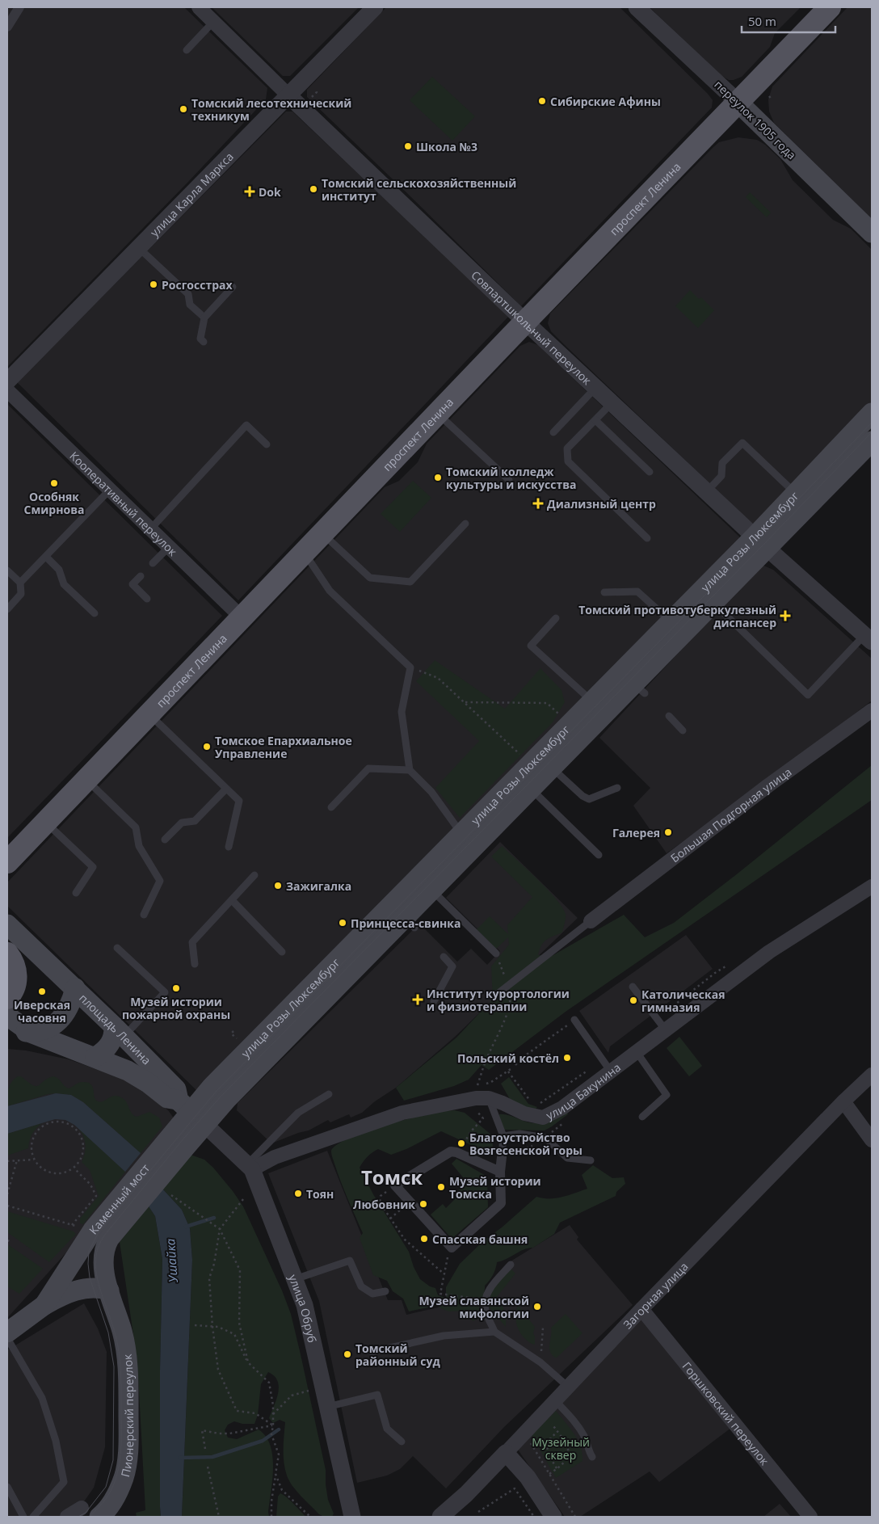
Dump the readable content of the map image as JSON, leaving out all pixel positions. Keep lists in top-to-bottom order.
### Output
{
  "streets": {
    "main road": [
      "переулок 1905 года",
      "проспект Ленина",
      "улица Розы Люксембург",
      "площадь Ленина",
      "Каменный мост",
      "Пионерский переулок"
    ],
    "street": [
      "улица Карла Маркса",
      "Совпартшкольный переулок",
      "Кооперативный переулок",
      "Большая Подгорная улица",
      "улица Бакунина",
      "Загорная улица",
      "улица Обруб",
      "Горшковский переулок"
    ]
  },
  "crossings": [
    ["переулок 1905 года", "проспект Ленина"],
    ["улица Карла Маркса", "Совпартшкольный переулок"],
    ["проспект Ленина", "Совпартшкольный переулок"],
    ["проспект Ленина", "Кооперативный переулок"],
    ["Совпартшкольный переулок", "улица Розы Люксембург"],
    ["улица Розы Люксембург", "площадь Ленина"],
    ["улица Розы Люксембург", "Каменный мост"],
    ["улица Розы Люксембург", "улица Обруб"],
    ["улица Бакунина", "улица Обруб"],
    ["Каменный мост", "Пионерский переулок"],
    ["Загорная улица", "Горшковский переулок"]
  ],
  "districts": ["Томск"],
  "water": ["Ушайка"],
  "parks": ["Музейный сквер"],
  "places": {
    "other": [
      "Сибирские Афины",
      "Томский лесотехнический техникум",
      "Школа №3",
      "Томский сельскохозяйственный институт",
      "Росгосстрах",
      "Томский колледж культуры и искусства",
      "Особняк Смирнова",
      "Томское Епархиальное Управление",
      "Галерея",
      "Зажигалка",
      "Принцесса-свинка",
      "Музей истории пожарной охраны",
      "Иверская часовня",
      "Католическая гимназия",
      "Польский костёл",
      "Благоустройство Возгесенской горы",
      "Музей истории Томска",
      "Тоян",
      "Любовник",
      "Спасская башня",
      "Музей славянской мифологии",
      "Томский районный суд"
    ],
    "health": [
      "Dok",
      "Диализный центр",
      "Томский противотуберкулезный диспансер",
      "Институт курортологии и физиотерапии"
    ]
  },
  "scale_bar": "50 m"
}
